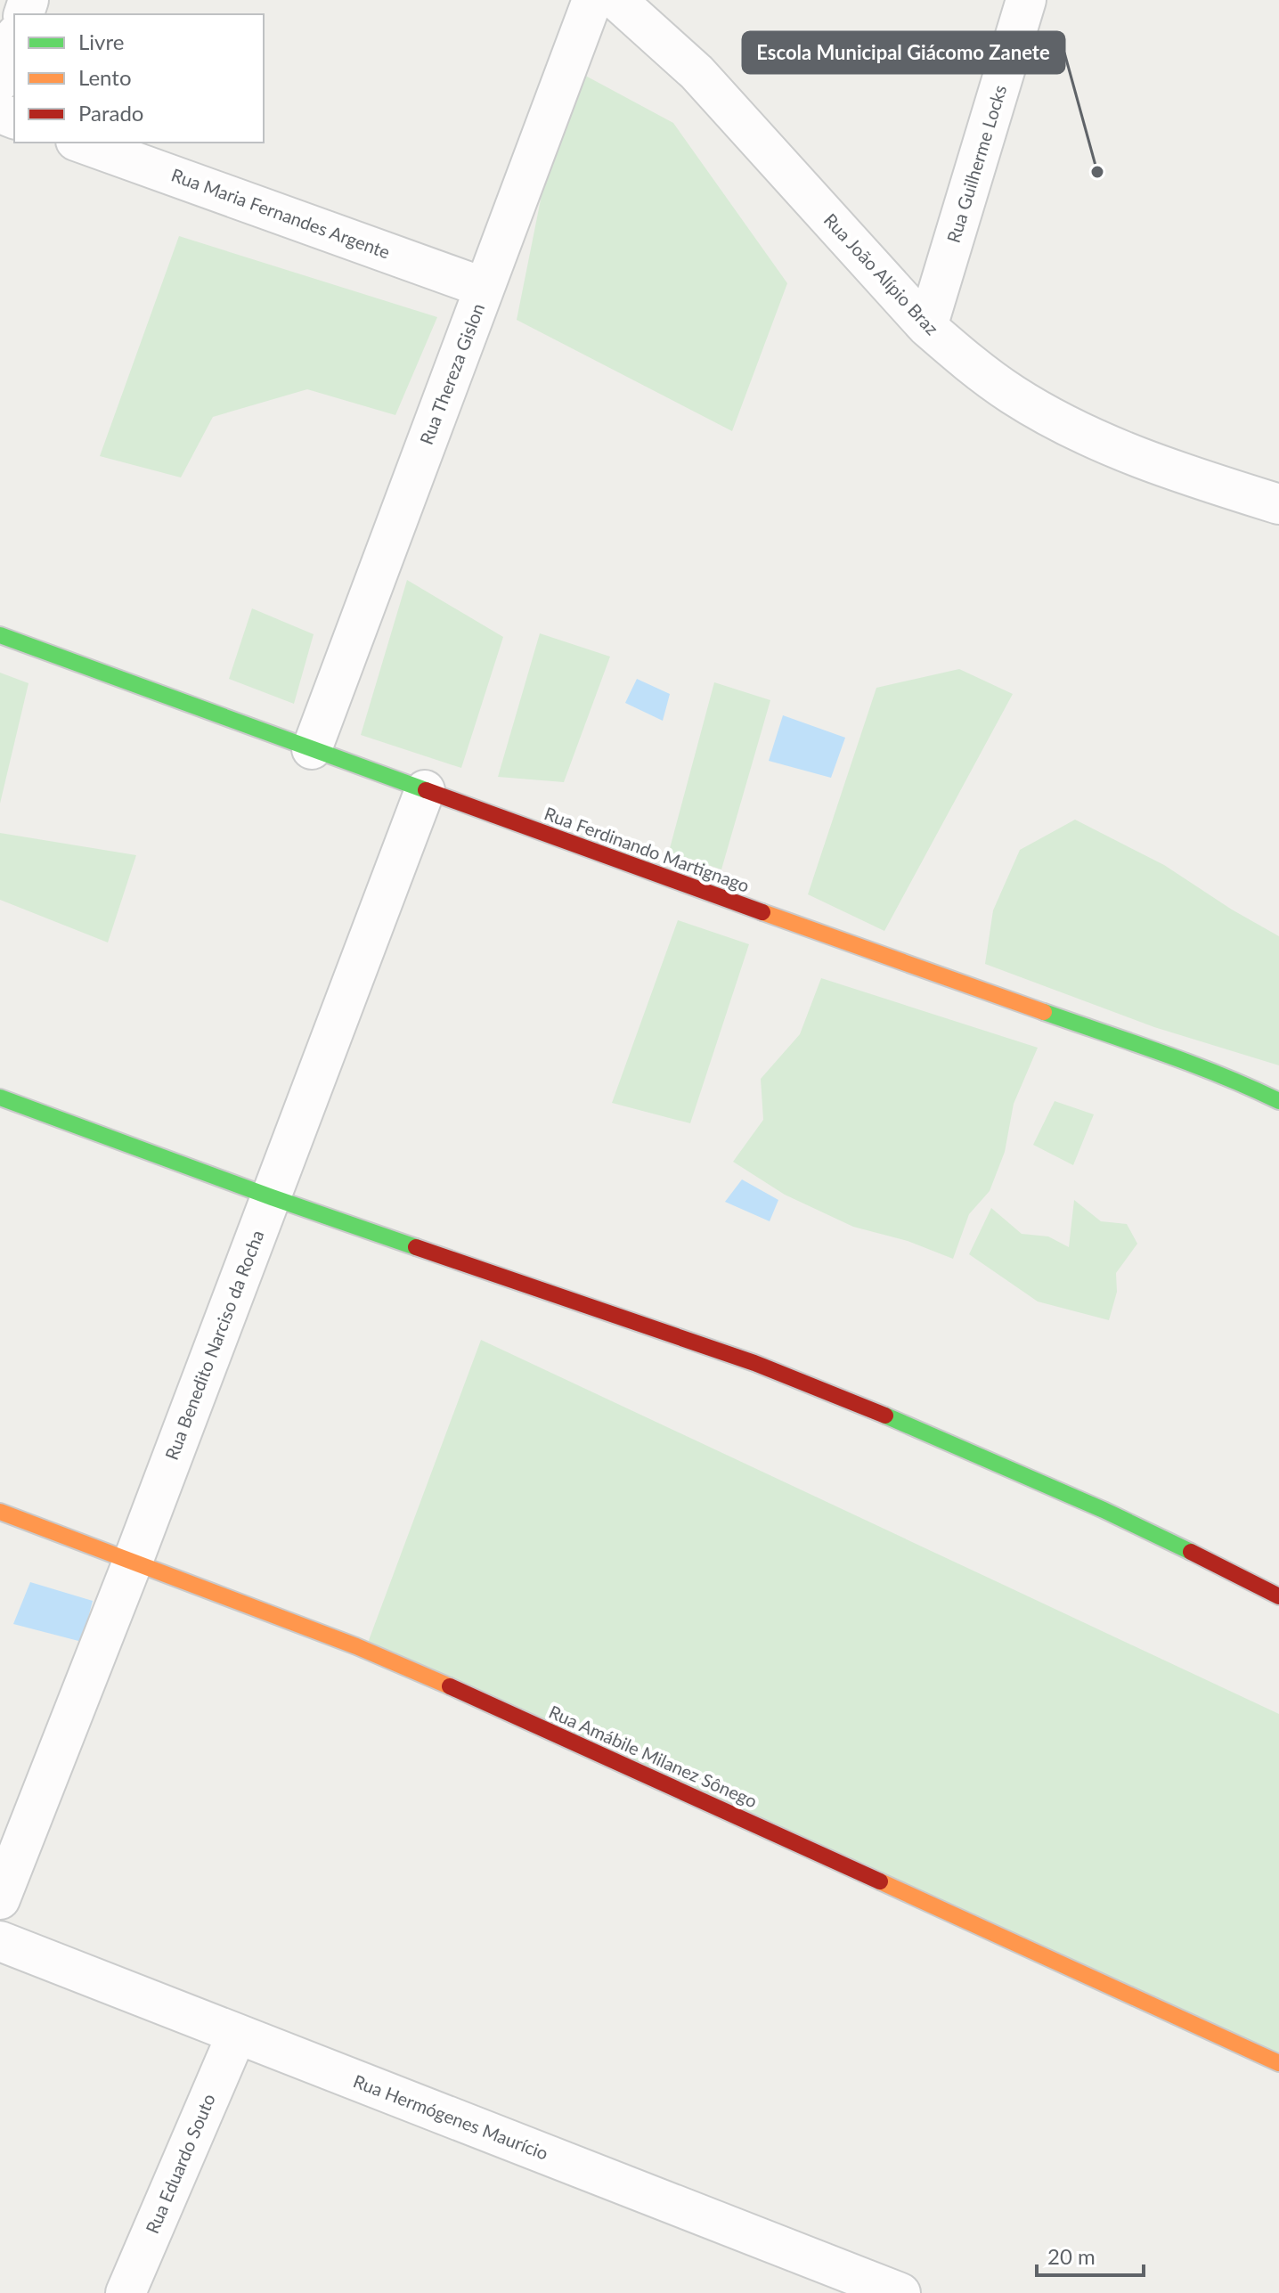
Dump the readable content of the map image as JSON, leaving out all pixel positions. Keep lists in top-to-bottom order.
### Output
{
  "streets": {
    "street": [
      "Rua Guilherme Locks",
      "Rua Maria Fernandes Argente",
      "Rua João Alípio Braz",
      "Rua Thereza Gislon",
      "Rua Ferdinando Martignago",
      "Rua Benedito Narciso da Rocha",
      "Rua Amábile Milanez Sônego",
      "Rua Hermógenes Maurício",
      "Rua Eduardo Souto"
    ]
  },
  "crossings": [
    ["Rua Guilherme Locks", "Rua João Alípio Braz"],
    ["Rua Maria Fernandes Argente", "Rua Thereza Gislon"],
    ["Rua Thereza Gislon", "Rua Ferdinando Martignago"],
    ["Rua Ferdinando Martignago", "Rua Benedito Narciso da Rocha"],
    ["Rua Benedito Narciso da Rocha", "Rua Amábile Milanez Sônego"],
    ["Rua Hermógenes Maurício", "Rua Eduardo Souto"]
  ],
  "places": ["Escola Municipal Giácomo Zanete"],
  "legend": ["Livre", "Lento", "Parado"],
  "scale_bar": "20 m"
}
